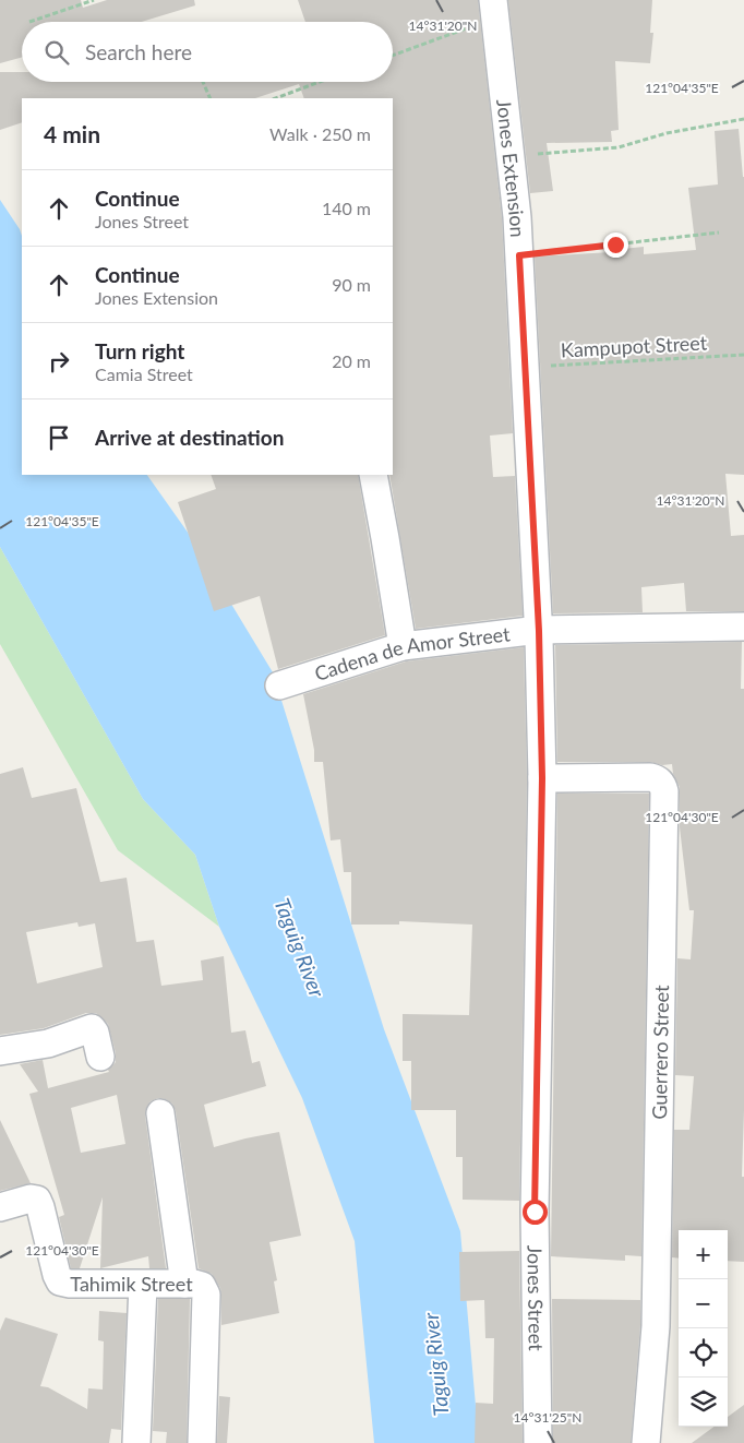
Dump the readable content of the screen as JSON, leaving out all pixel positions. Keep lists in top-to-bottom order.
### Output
{
  "streets": {
    "street": [
      "Jones Extension",
      "Cadena de Amor Street",
      "Guerrero Street",
      "Tahimik Street",
      "Jones Street"
    ],
    "path": ["Kampupot Street"]
  },
  "crossings": [
    ["Jones Extension", "Kampupot Street"],
    ["Jones Extension", "Cadena de Amor Street"],
    ["Jones Extension", "Jones Street"],
    ["Cadena de Amor Street", "Jones Street"],
    ["Guerrero Street", "Jones Street"]
  ],
  "water": ["Taguig River"],
  "page": {
    "search": "Search here",
    "heading": ["4 min", "Walk · 250 m"],
    "list": [
      ["Continue", "Jones Street", "140 m"],
      ["Continue", "Jones Extension", "90 m"],
      ["Turn right", "Camia Street", "20 m"],
      "Arrive at destination"
    ],
    "map_buttons": ["+", "−"]
  },
  "coordinates": [
    "14°31'20\"N",
    "121°04'35\"E",
    "121°04'30\"E",
    "14°31'25\"N"
  ]
}
